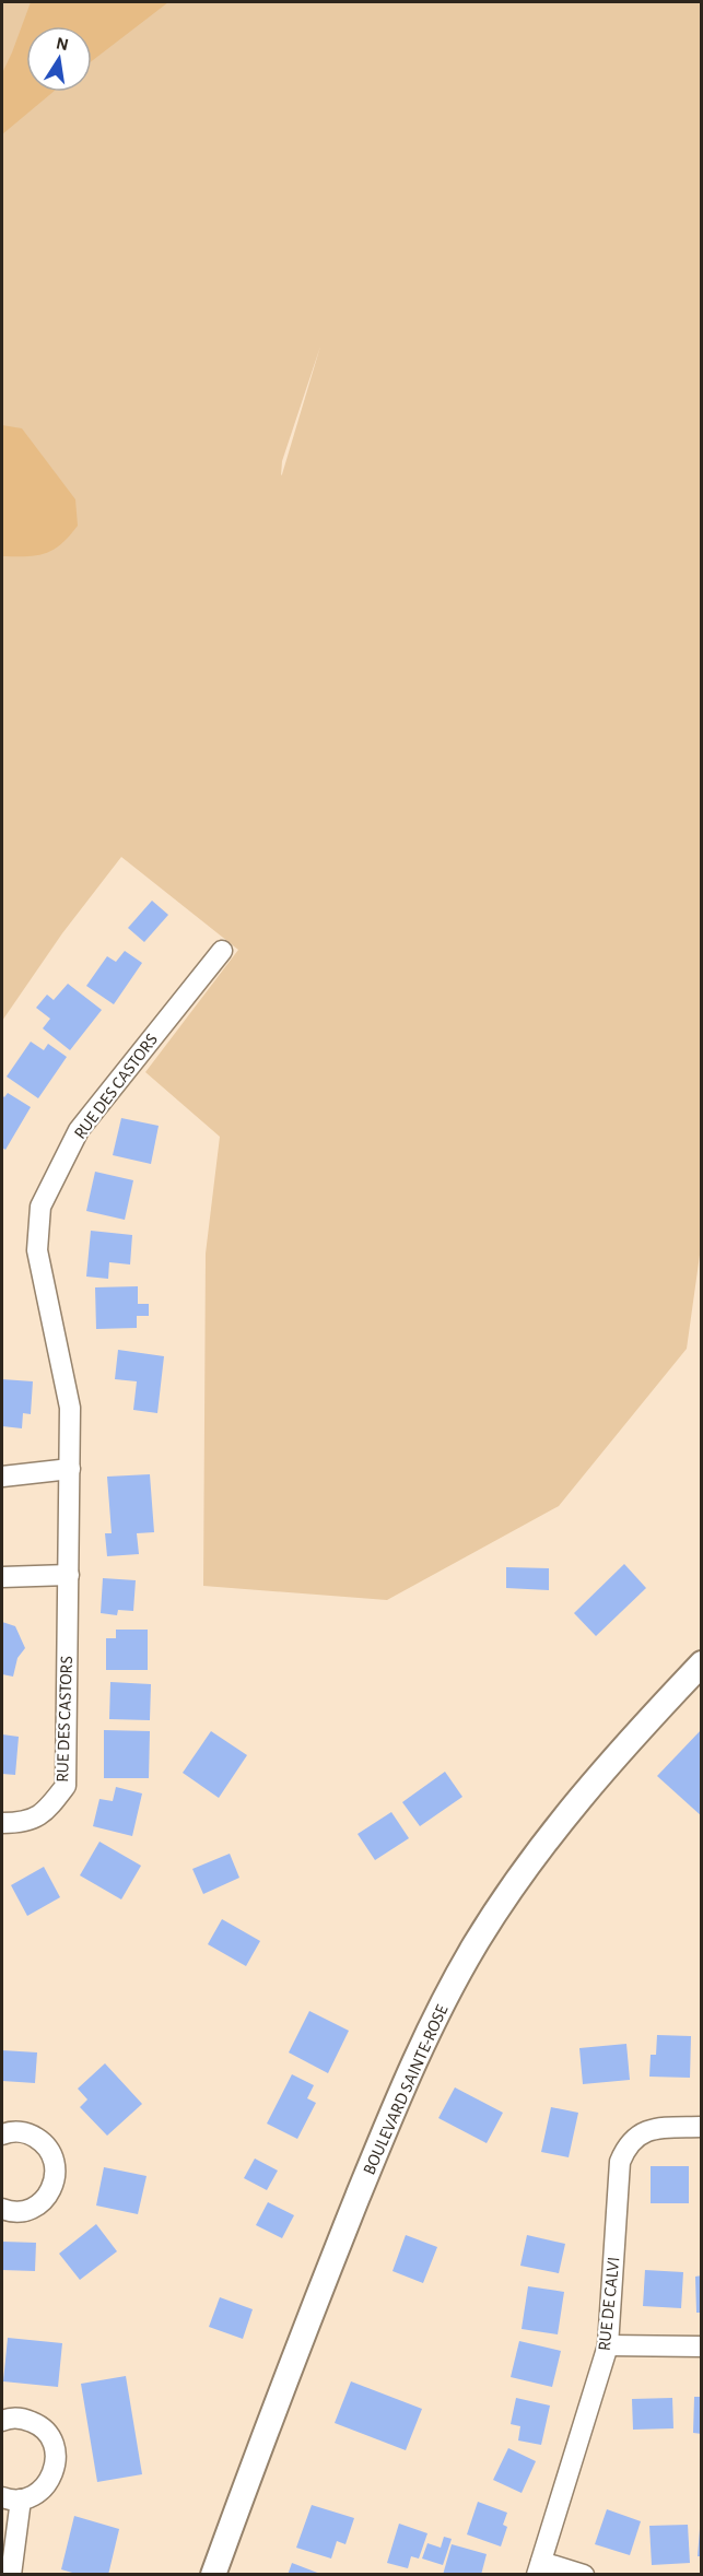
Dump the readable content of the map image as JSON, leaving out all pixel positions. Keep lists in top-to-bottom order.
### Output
{
  "streets": {
    "street": ["RUE DES CASTORS", "BOULEVARD SAINTE-ROSE", "RUE DE CALVI"]
  },
  "north": "top"
}
